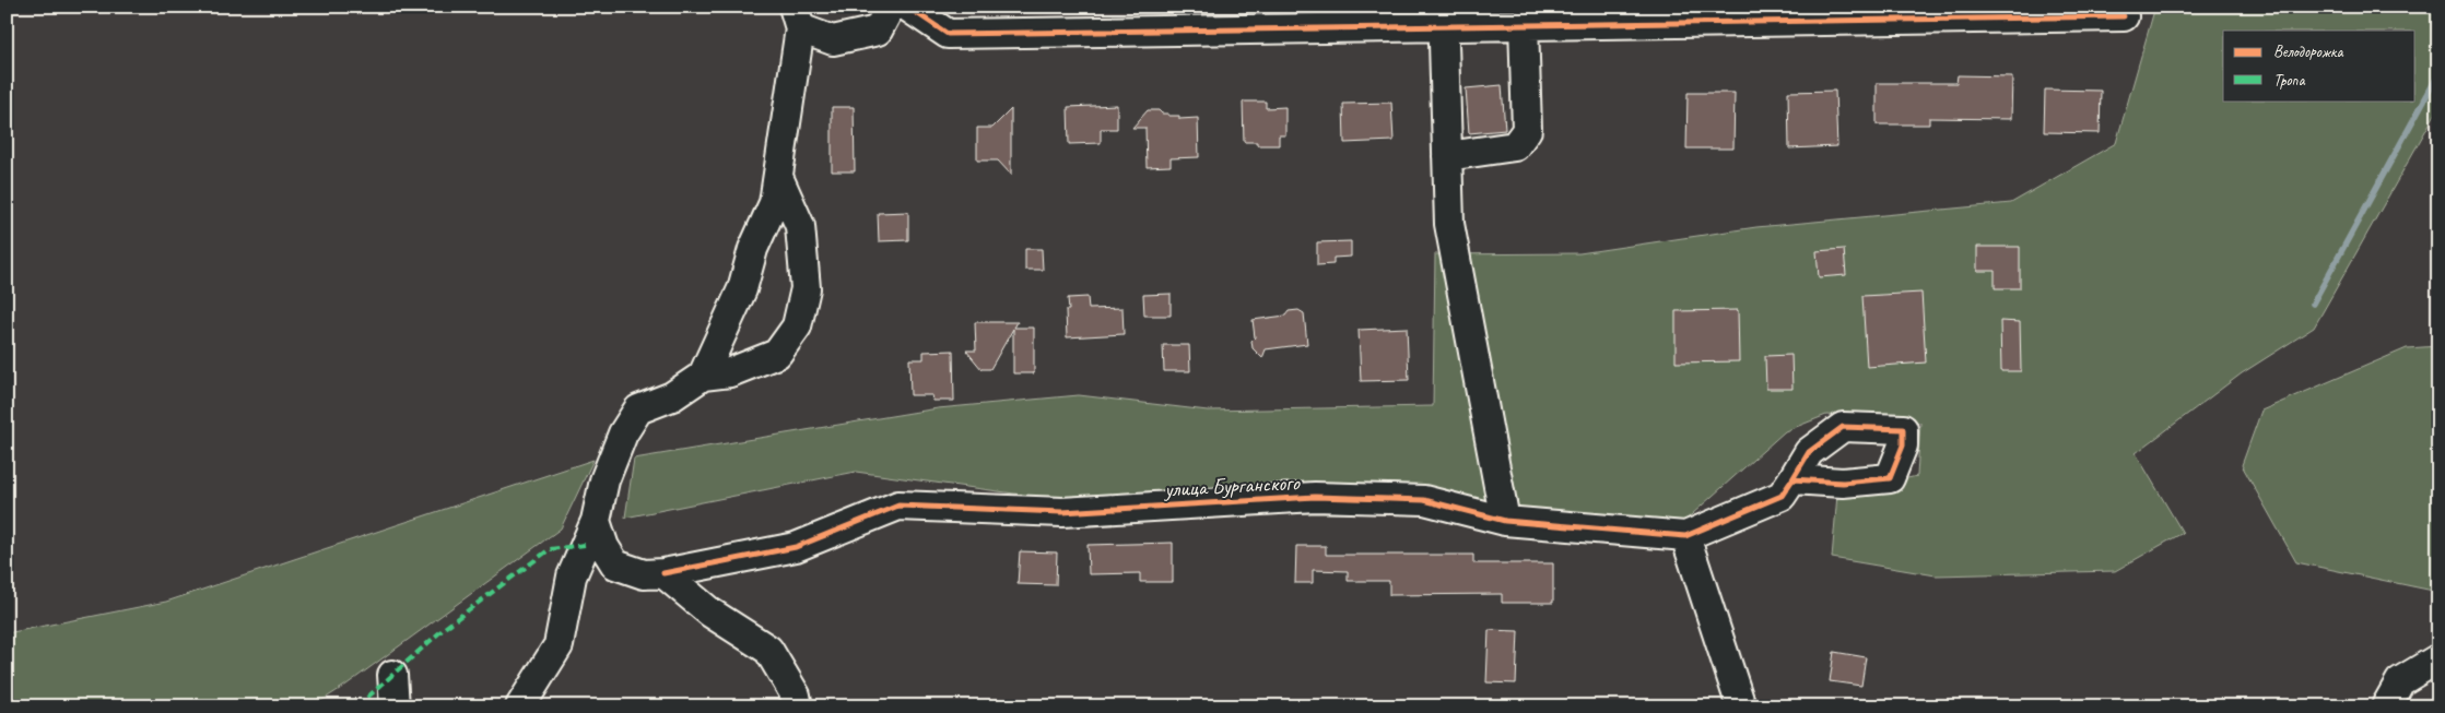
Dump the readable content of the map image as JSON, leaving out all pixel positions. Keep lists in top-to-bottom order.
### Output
{
  "streets": {
    "street": ["улица Бурганского"]
  },
  "legend": ["Велодорожка", "Тропа"]
}
